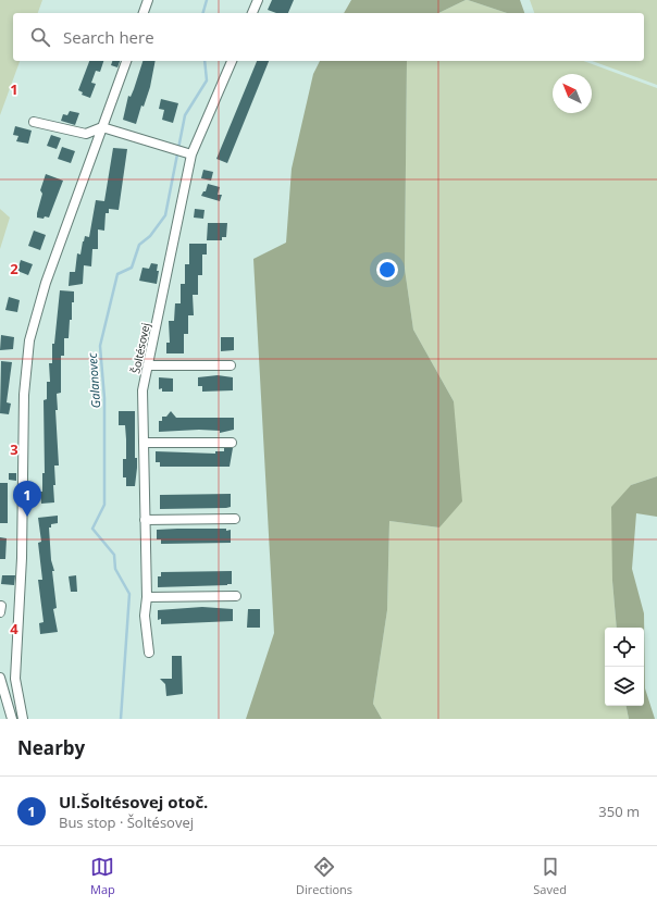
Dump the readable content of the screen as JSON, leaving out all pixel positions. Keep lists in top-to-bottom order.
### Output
{
  "streets": {
    "street": ["Šoltésovej"]
  },
  "water": ["Galanovec"],
  "north": "top left",
  "page": {
    "search": "Search here",
    "pins": "1",
    "heading": "Nearby",
    "list": [
      {
        "mark": "1",
        "name": "Ul.Šoltésovej otoč.",
        "note": "Bus stop · Šoltésovej",
        "value": "350 m"
      }
    ],
    "nav": ["Map", "Directions", "Saved"]
  },
  "grid": {
    "rows": [
      "1",
      "2",
      "3",
      "4"
    ]
  }
}
